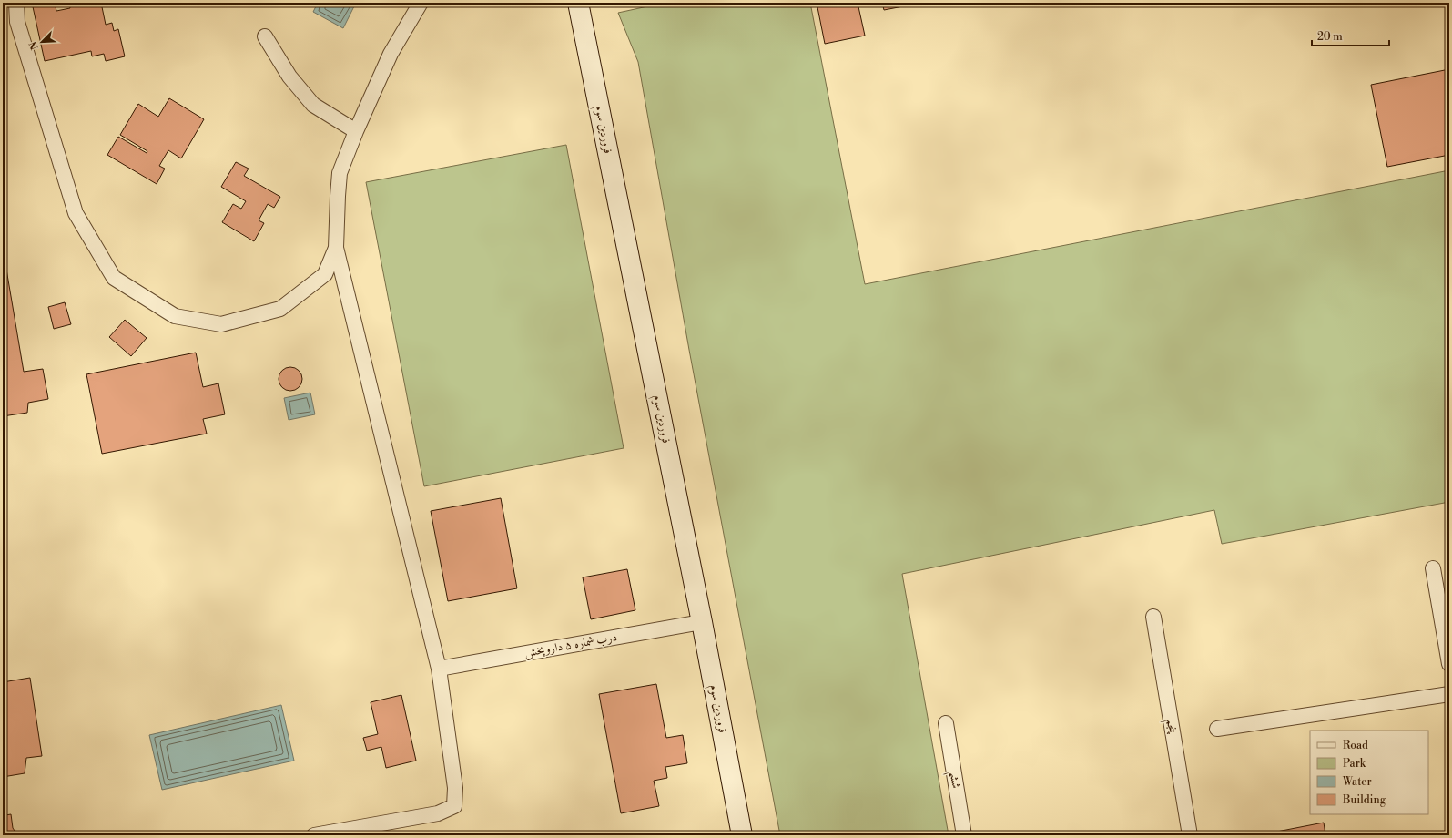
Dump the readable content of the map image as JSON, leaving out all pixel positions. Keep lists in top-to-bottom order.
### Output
{
  "streets": {
    "street": ["فروردین سوم"],
    "lane": ["درب شماره ۵ داروپخش", "پنجم", "ششم"]
  },
  "crossings": [
    ["فروردین سوم", "درب شماره ۵ داروپخش"]
  ],
  "legend": [
    "Road",
    "Park",
    "Water",
    "Building"
  ],
  "scale_bar": "20 m",
  "north": "bottom left"
}
